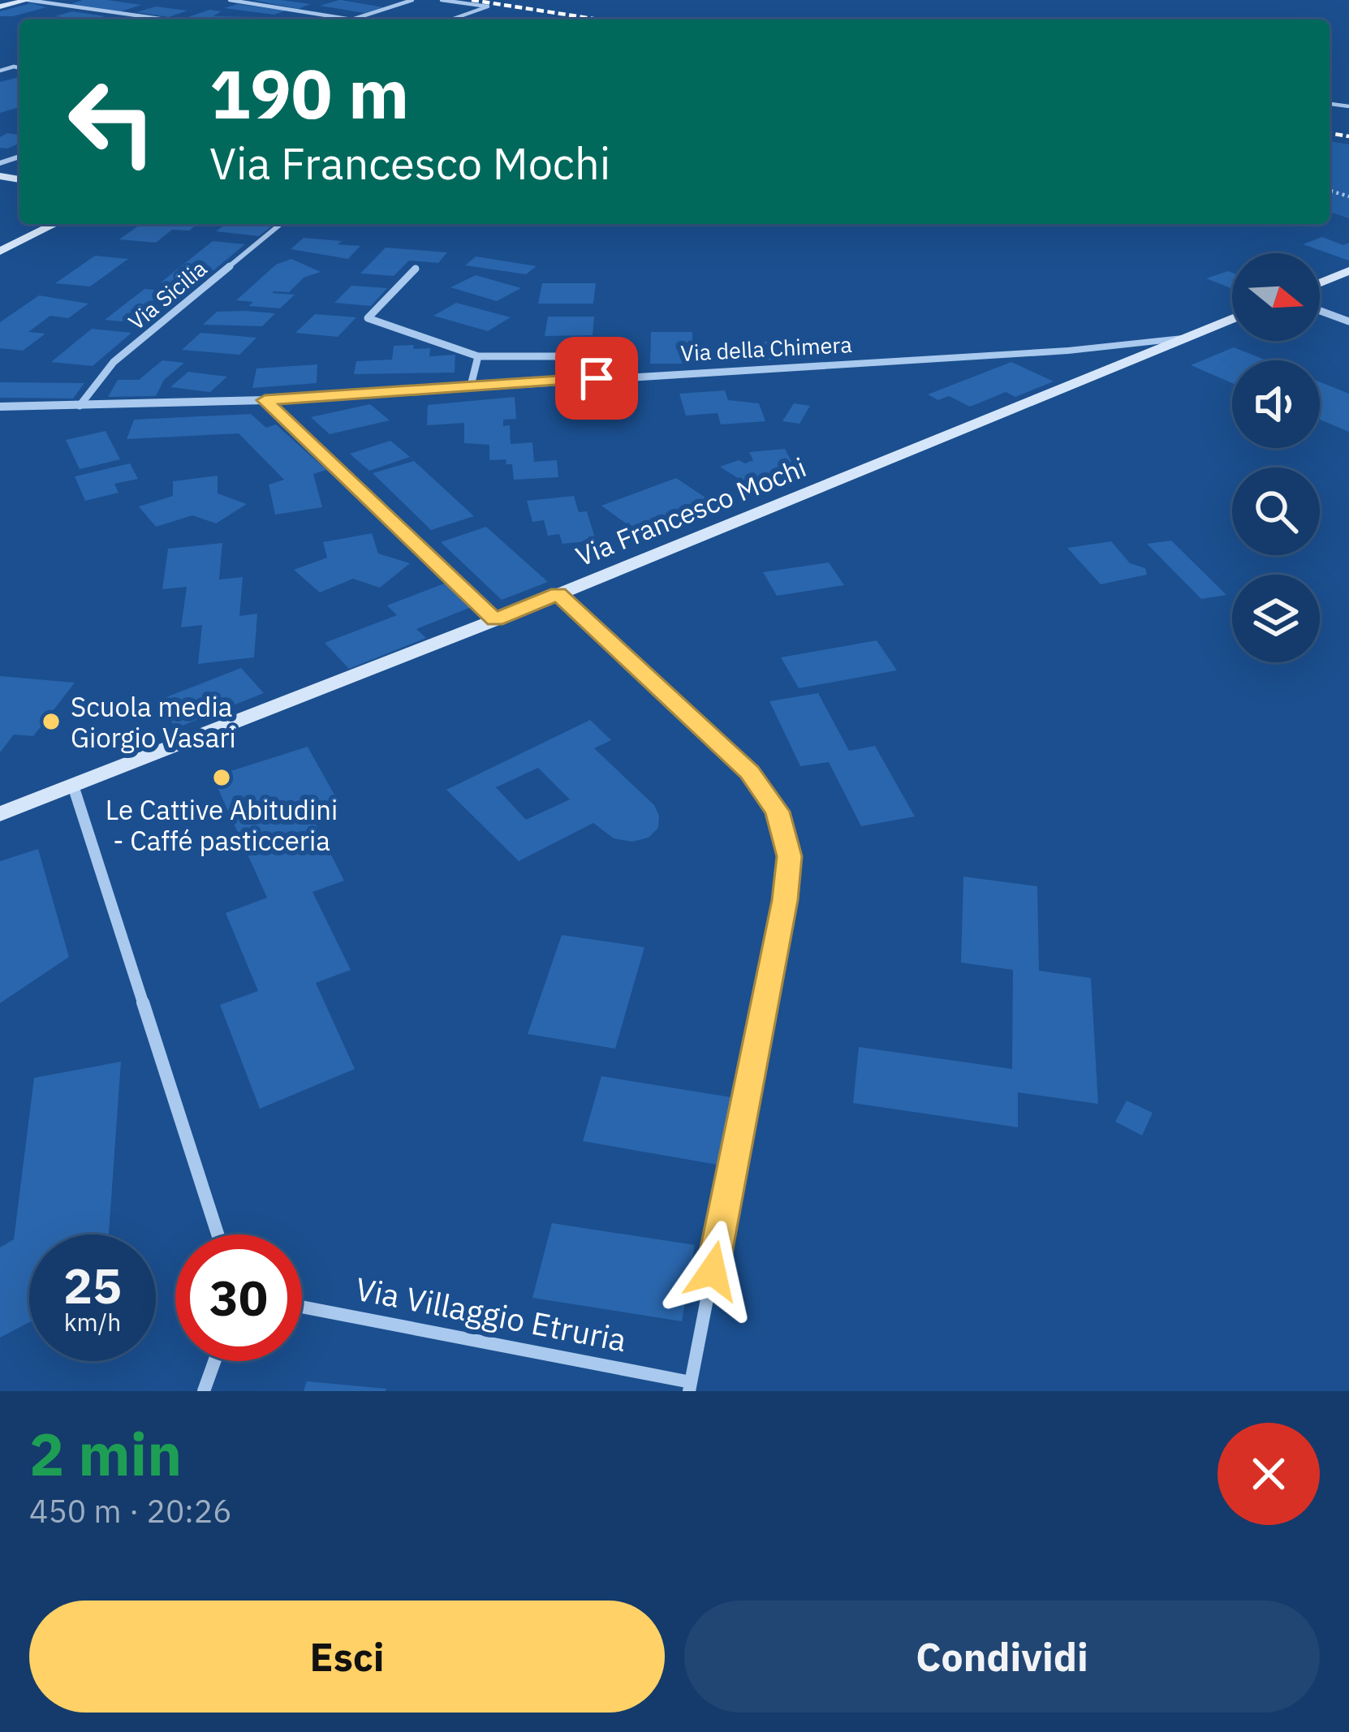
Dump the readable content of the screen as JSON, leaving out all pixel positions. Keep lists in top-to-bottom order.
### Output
{
  "streets": {
    "main road": ["Via Francesco Mochi"],
    "street": ["Via Sicilia", "Via della Chimera", "Via Villaggio Etruria"]
  },
  "crossings": [
    ["Via Sicilia", "Via della Chimera"],
    ["Via della Chimera", "Via Francesco Mochi"],
    ["Via Francesco Mochi", "Via Villaggio Etruria"]
  ],
  "places": ["Scuola media Giorgio Vasari", "Le Cattive Abitudini - Caffé pasticceria"],
  "north": "right",
  "page": {
    "turn": ["190 m", "Via Francesco Mochi"],
    "speed": "25 km/h",
    "limit": "30",
    "heading": ["2 min", "450 m · 20:26"],
    "buttons": ["Esci", "Condividi"]
  }
}
